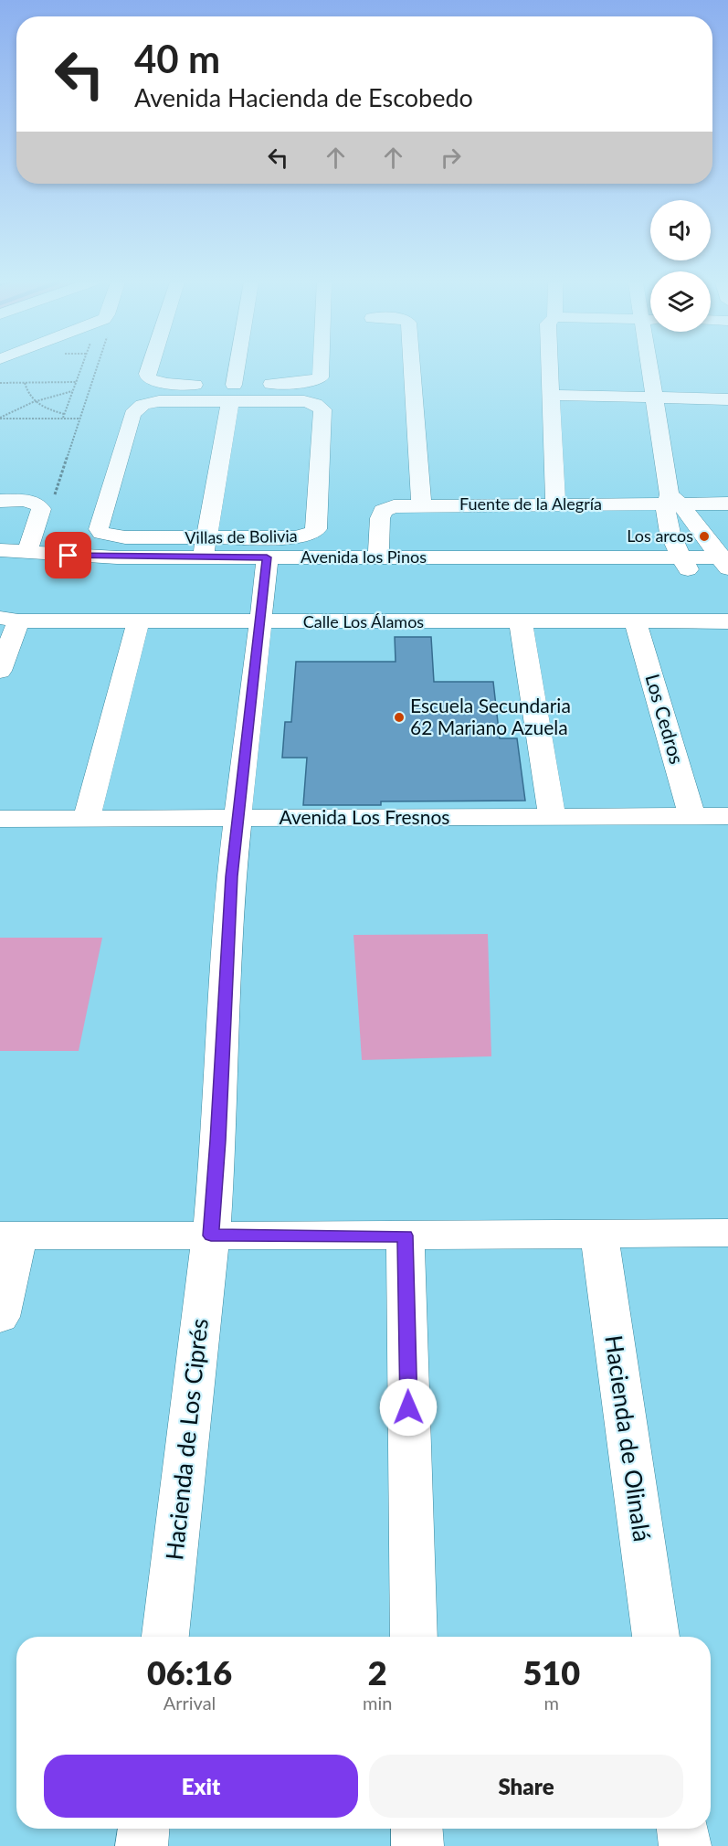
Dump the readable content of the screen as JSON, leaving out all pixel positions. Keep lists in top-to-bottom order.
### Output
{
  "streets": {
    "street": [
      "Fuente de la Alegría",
      "Villas de Bolivia",
      "Avenida los Pinos",
      "Calle Los Álamos",
      "Los Cedros",
      "Avenida Los Fresnos",
      "Hacienda de Olinalá",
      "Hacienda de Los Ciprés"
    ]
  },
  "crossings": [
    ["Fuente de la Alegría", "Avenida los Pinos"],
    ["Villas de Bolivia", "Avenida los Pinos"],
    ["Avenida los Pinos", "Hacienda de Los Ciprés"],
    ["Calle Los Álamos", "Los Cedros"],
    ["Calle Los Álamos", "Hacienda de Los Ciprés"],
    ["Los Cedros", "Avenida Los Fresnos"],
    ["Avenida Los Fresnos", "Hacienda de Los Ciprés"]
  ],
  "places": ["Los arcos", "Escuela Secundaria 62 Mariano Azuela"],
  "page": {
    "turn": ["40 m", "Avenida Hacienda de Escobedo"],
    "eta": [
      "06:16",
      "Arrival",
      "2",
      "min",
      "510",
      "m"
    ],
    "buttons": ["Exit", "Share"]
  }
}
